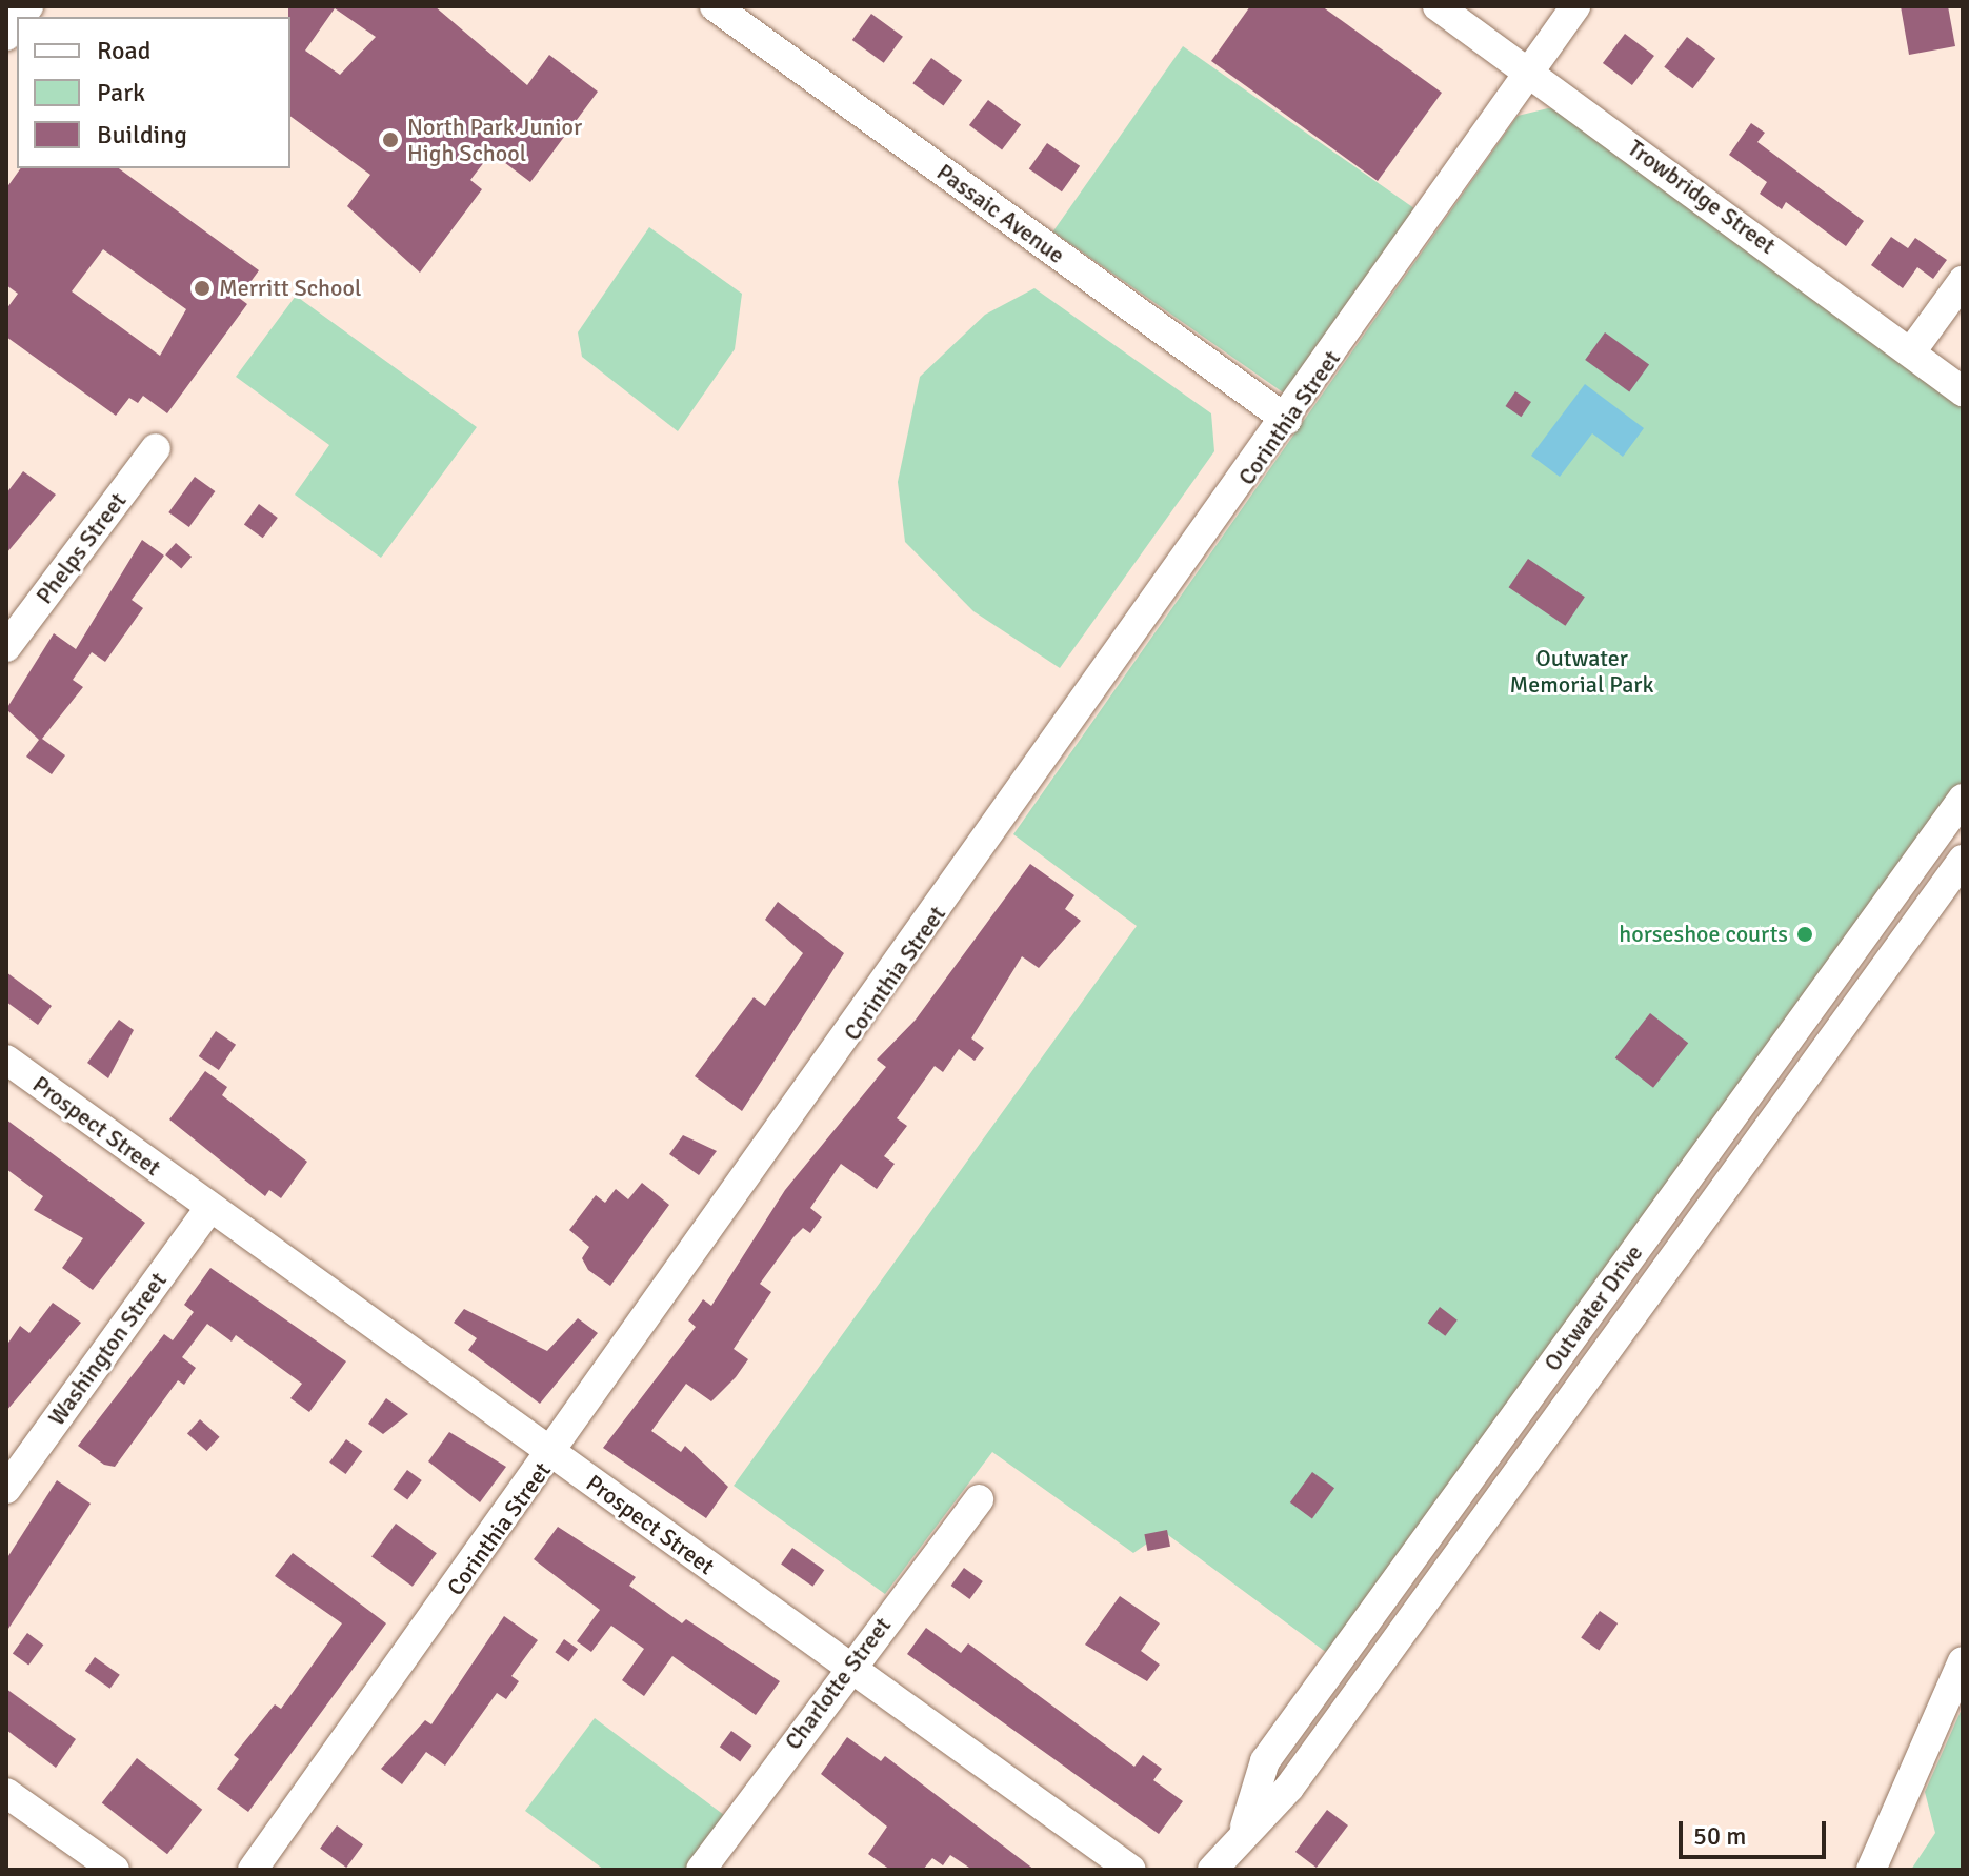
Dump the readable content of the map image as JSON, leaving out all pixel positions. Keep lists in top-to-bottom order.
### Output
{
  "streets": {
    "street": [
      "Trowbridge Street",
      "Passaic Avenue",
      "Corinthia Street",
      "Phelps Street",
      "Prospect Street",
      "Outwater Drive",
      "Washington Street",
      "Charlotte Street"
    ]
  },
  "crossings": [
    ["Trowbridge Street", "Corinthia Street"],
    ["Passaic Avenue", "Corinthia Street"],
    ["Corinthia Street", "Prospect Street"],
    ["Prospect Street", "Washington Street"],
    ["Prospect Street", "Charlotte Street"]
  ],
  "parks": ["Outwater Memorial Park"],
  "places": ["North Park Junior High School", "Merritt School", "horseshoe courts"],
  "legend": ["Road", "Park", "Building"],
  "scale_bar": "50 m"
}
